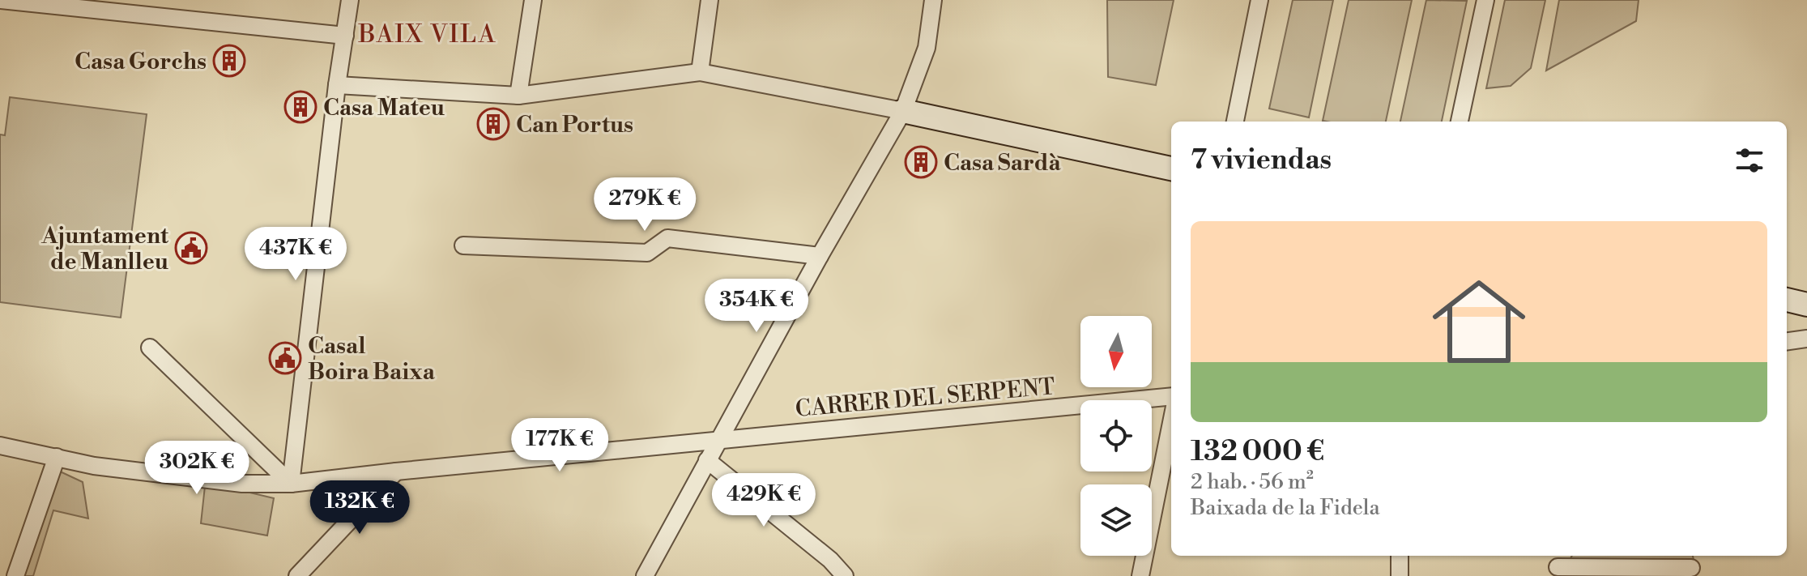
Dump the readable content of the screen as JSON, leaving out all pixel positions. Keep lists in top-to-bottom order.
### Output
{
  "streets": {
    "street": ["CARRER DEL SERPENT"]
  },
  "districts": ["BAIX VILA"],
  "places": {
    "building": [
      "Casa Gorchs",
      "Casa Mateu",
      "Can Portus",
      "Casa Sardà"
    ],
    "public building": ["Ajuntament de Manlleu", "Casal Boira Baixa"]
  },
  "north": "bottom",
  "page": {
    "heading": "7 viviendas",
    "price": [
      "279K €",
      "437K €",
      "354K €",
      "177K €",
      "302K €",
      "429K €",
      "132K €"
    ],
    "list": [
      {
        "name": "132 000 €",
        "note": "2 hab. · 56 m² · Baixada de la Fidela"
      }
    ]
  }
}
